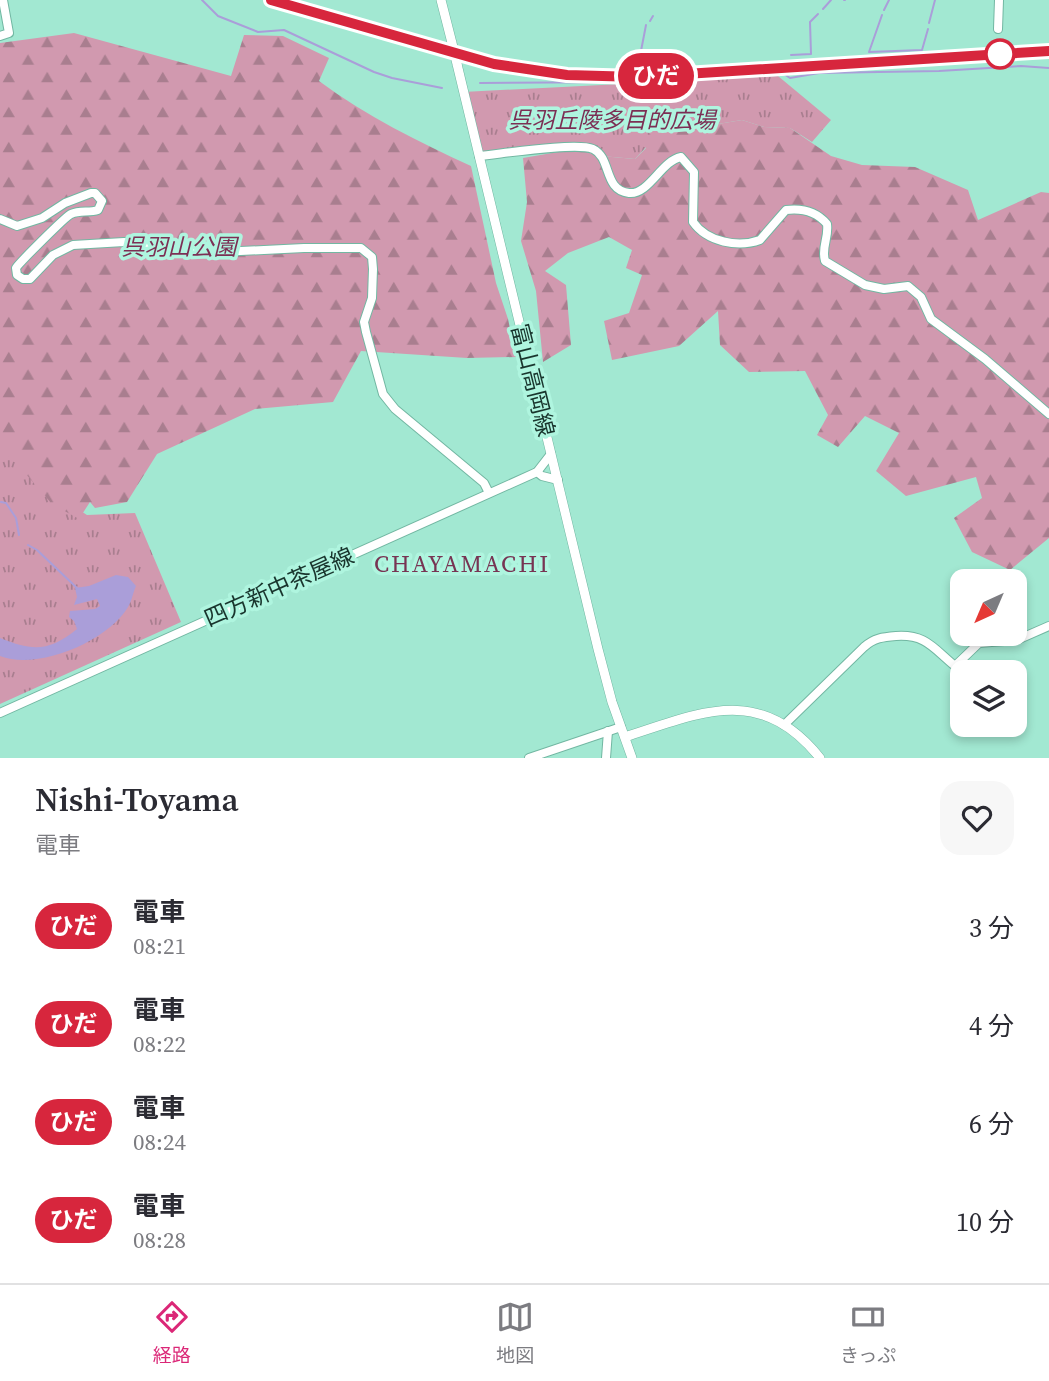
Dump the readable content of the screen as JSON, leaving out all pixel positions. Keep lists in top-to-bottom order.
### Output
{
  "streets": {
    "main road": ["富山高岡線"],
    "street": ["四方新中茶屋線"]
  },
  "crossings": [
    ["富山高岡線", "四方新中茶屋線"]
  ],
  "districts": ["CHAYAMACHI"],
  "parks": ["呉羽丘陵多目的広場", "呉羽山公園"],
  "north": "bottom left",
  "page": {
    "on_map": "ひだ",
    "heading": ["Nishi-Toyama", "電車"],
    "list": [
      {
        "mark": "ひだ",
        "name": "電車",
        "note": "08:21",
        "value": "3 分"
      },
      {
        "mark": "ひだ",
        "name": "電車",
        "note": "08:22",
        "value": "4 分"
      },
      {
        "mark": "ひだ",
        "name": "電車",
        "note": "08:24",
        "value": "6 分"
      },
      {
        "mark": "ひだ",
        "name": "電車",
        "note": "08:28",
        "value": "10 分"
      }
    ],
    "tabs": ["経路", "地図", "きっぷ"]
  }
}
